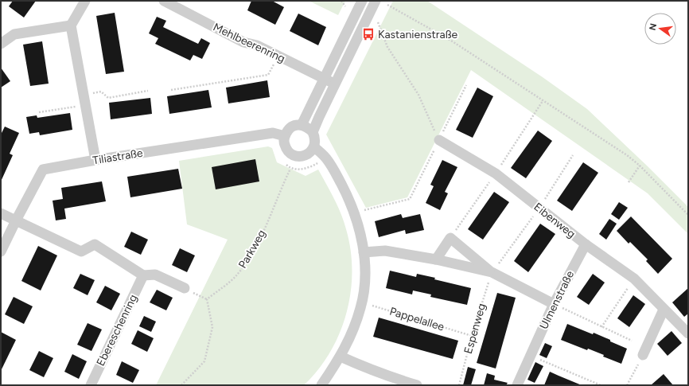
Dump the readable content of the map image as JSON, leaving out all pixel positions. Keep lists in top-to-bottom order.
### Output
{
  "streets": {
    "street": [
      "Mehlbeerenring",
      "Tiliastraße",
      "Eibenweg",
      "Ulmenstraße",
      "Ebereschenring"
    ],
    "path": ["Parkweg", "Pappelallee", "Espenweg"]
  },
  "crossings": [
    ["Eibenweg", "Ulmenstraße"],
    ["Pappelallee", "Espenweg"]
  ],
  "places": {
    "bus stop": ["Kastanienstraße"]
  },
  "north": "left"
}
